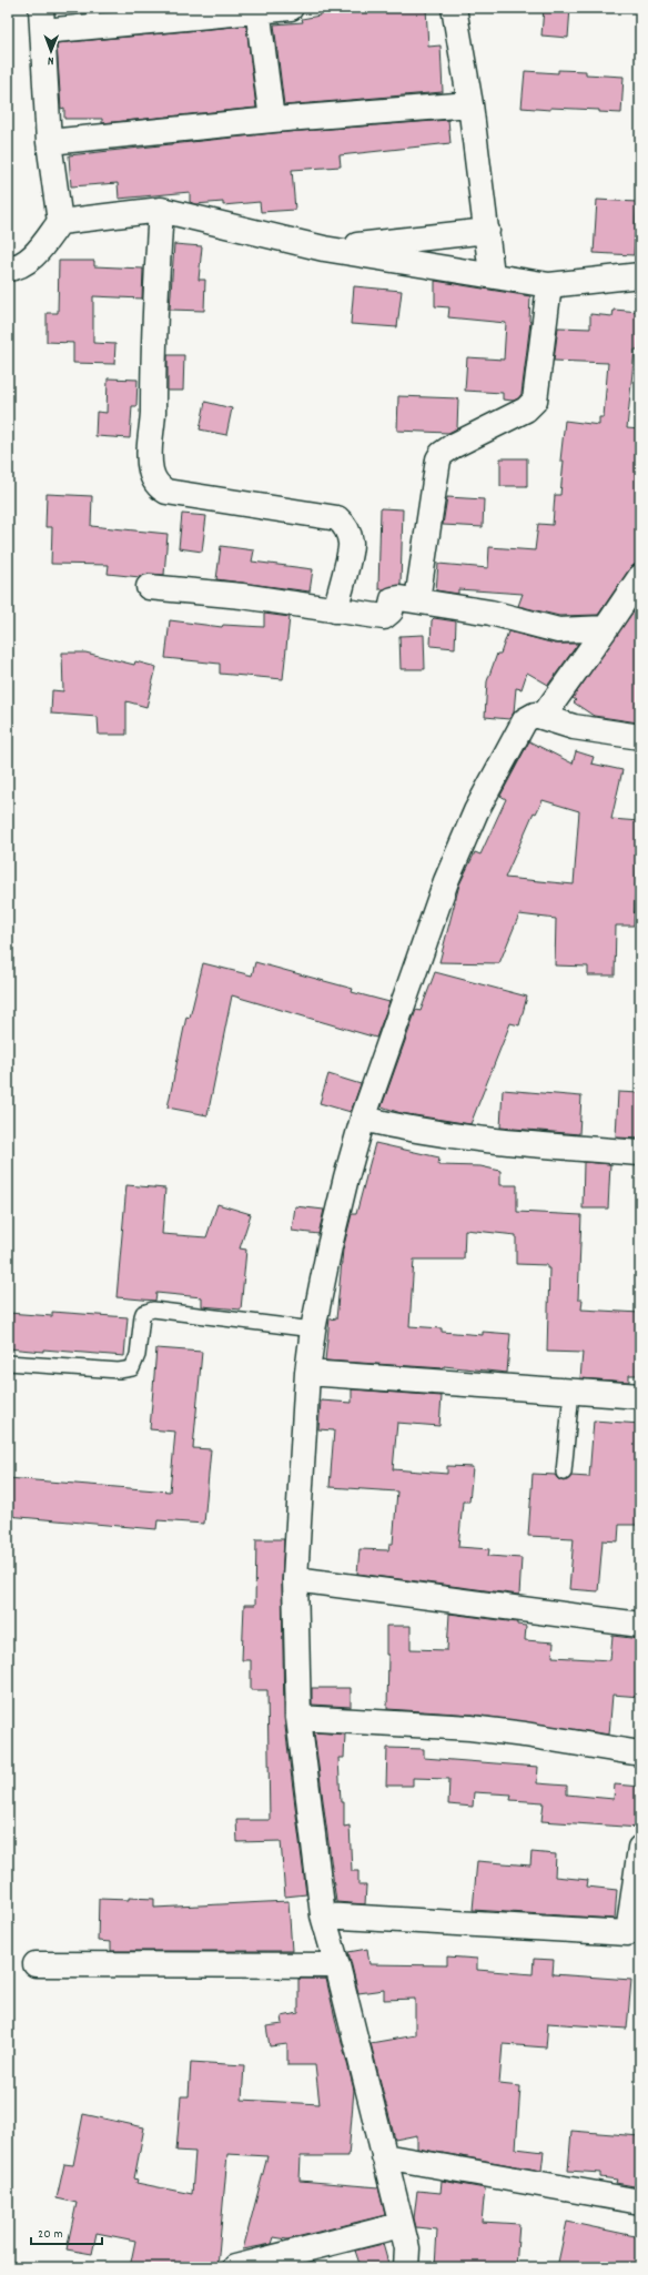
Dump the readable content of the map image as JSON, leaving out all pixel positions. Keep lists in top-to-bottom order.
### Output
{
  "scale_bar": "20 m",
  "north": "bottom"
}
